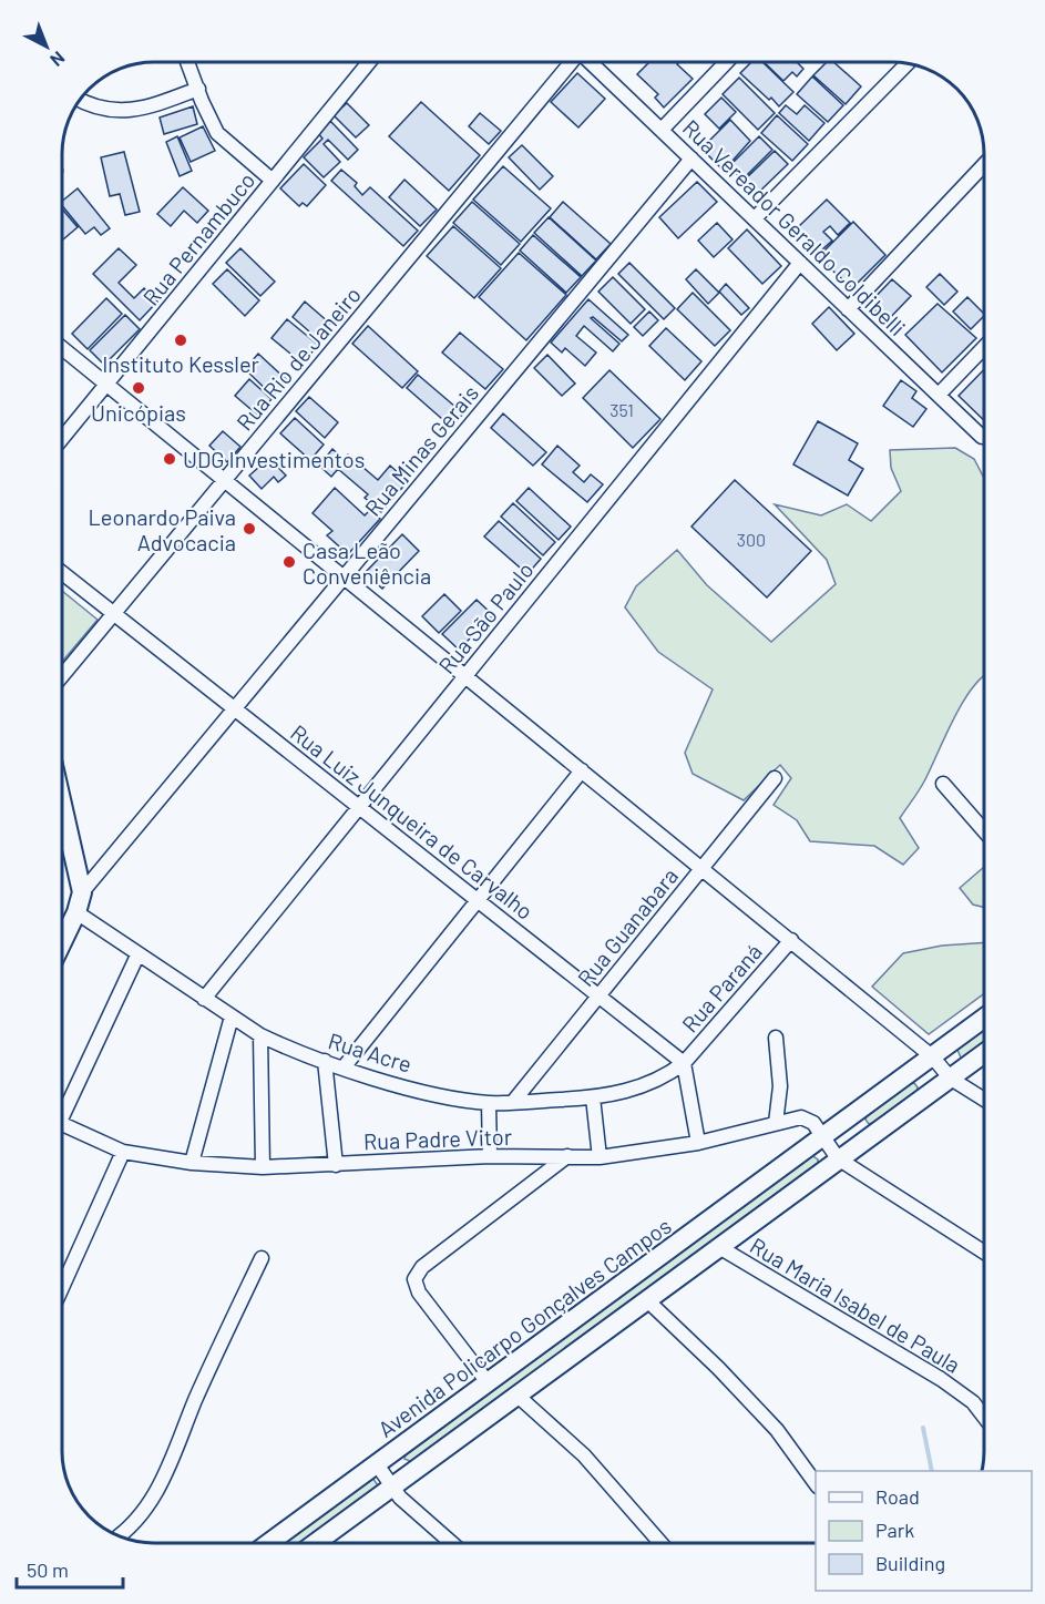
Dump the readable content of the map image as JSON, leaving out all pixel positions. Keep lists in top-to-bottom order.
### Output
{
  "streets": {
    "street": [
      "Rua Vereador Geraldo Coldibelli",
      "Rua Pernambuco",
      "Rua Rio de Janeiro",
      "Rua Minas Gerais",
      "Rua São Paulo",
      "Rua Luiz Junqueira de Carvalho",
      "Rua Guanabara",
      "Rua Paraná",
      "Rua Acre",
      "Rua Padre Vitor",
      "Rua Maria Isabel de Paula",
      "Avenida Policarpo Gonçalves Campos"
    ]
  },
  "crossings": [
    ["Rua Vereador Geraldo Coldibelli", "Rua Minas Gerais"],
    ["Rua Vereador Geraldo Coldibelli", "Rua São Paulo"],
    ["Rua Rio de Janeiro", "Rua Luiz Junqueira de Carvalho"],
    ["Rua Minas Gerais", "Rua Luiz Junqueira de Carvalho"],
    ["Rua São Paulo", "Rua Luiz Junqueira de Carvalho"],
    ["Rua São Paulo", "Rua Acre"],
    ["Rua Luiz Junqueira de Carvalho", "Rua Guanabara"],
    ["Rua Luiz Junqueira de Carvalho", "Rua Paraná"],
    ["Rua Luiz Junqueira de Carvalho", "Rua Acre"],
    ["Rua Guanabara", "Rua Acre"],
    ["Rua Paraná", "Rua Acre"],
    ["Rua Padre Vitor", "Avenida Policarpo Gonçalves Campos"]
  ],
  "places": [
    "Instituto Kessler",
    "Unicópias",
    "UDG Investimentos",
    "Leonardo Paiva Advocacia",
    "Casa Leão Conveniência"
  ],
  "house_numbers": ["351", "300"],
  "legend": ["Road", "Park", "Building"],
  "scale_bar": "50 m",
  "north": "bottom right"
}
